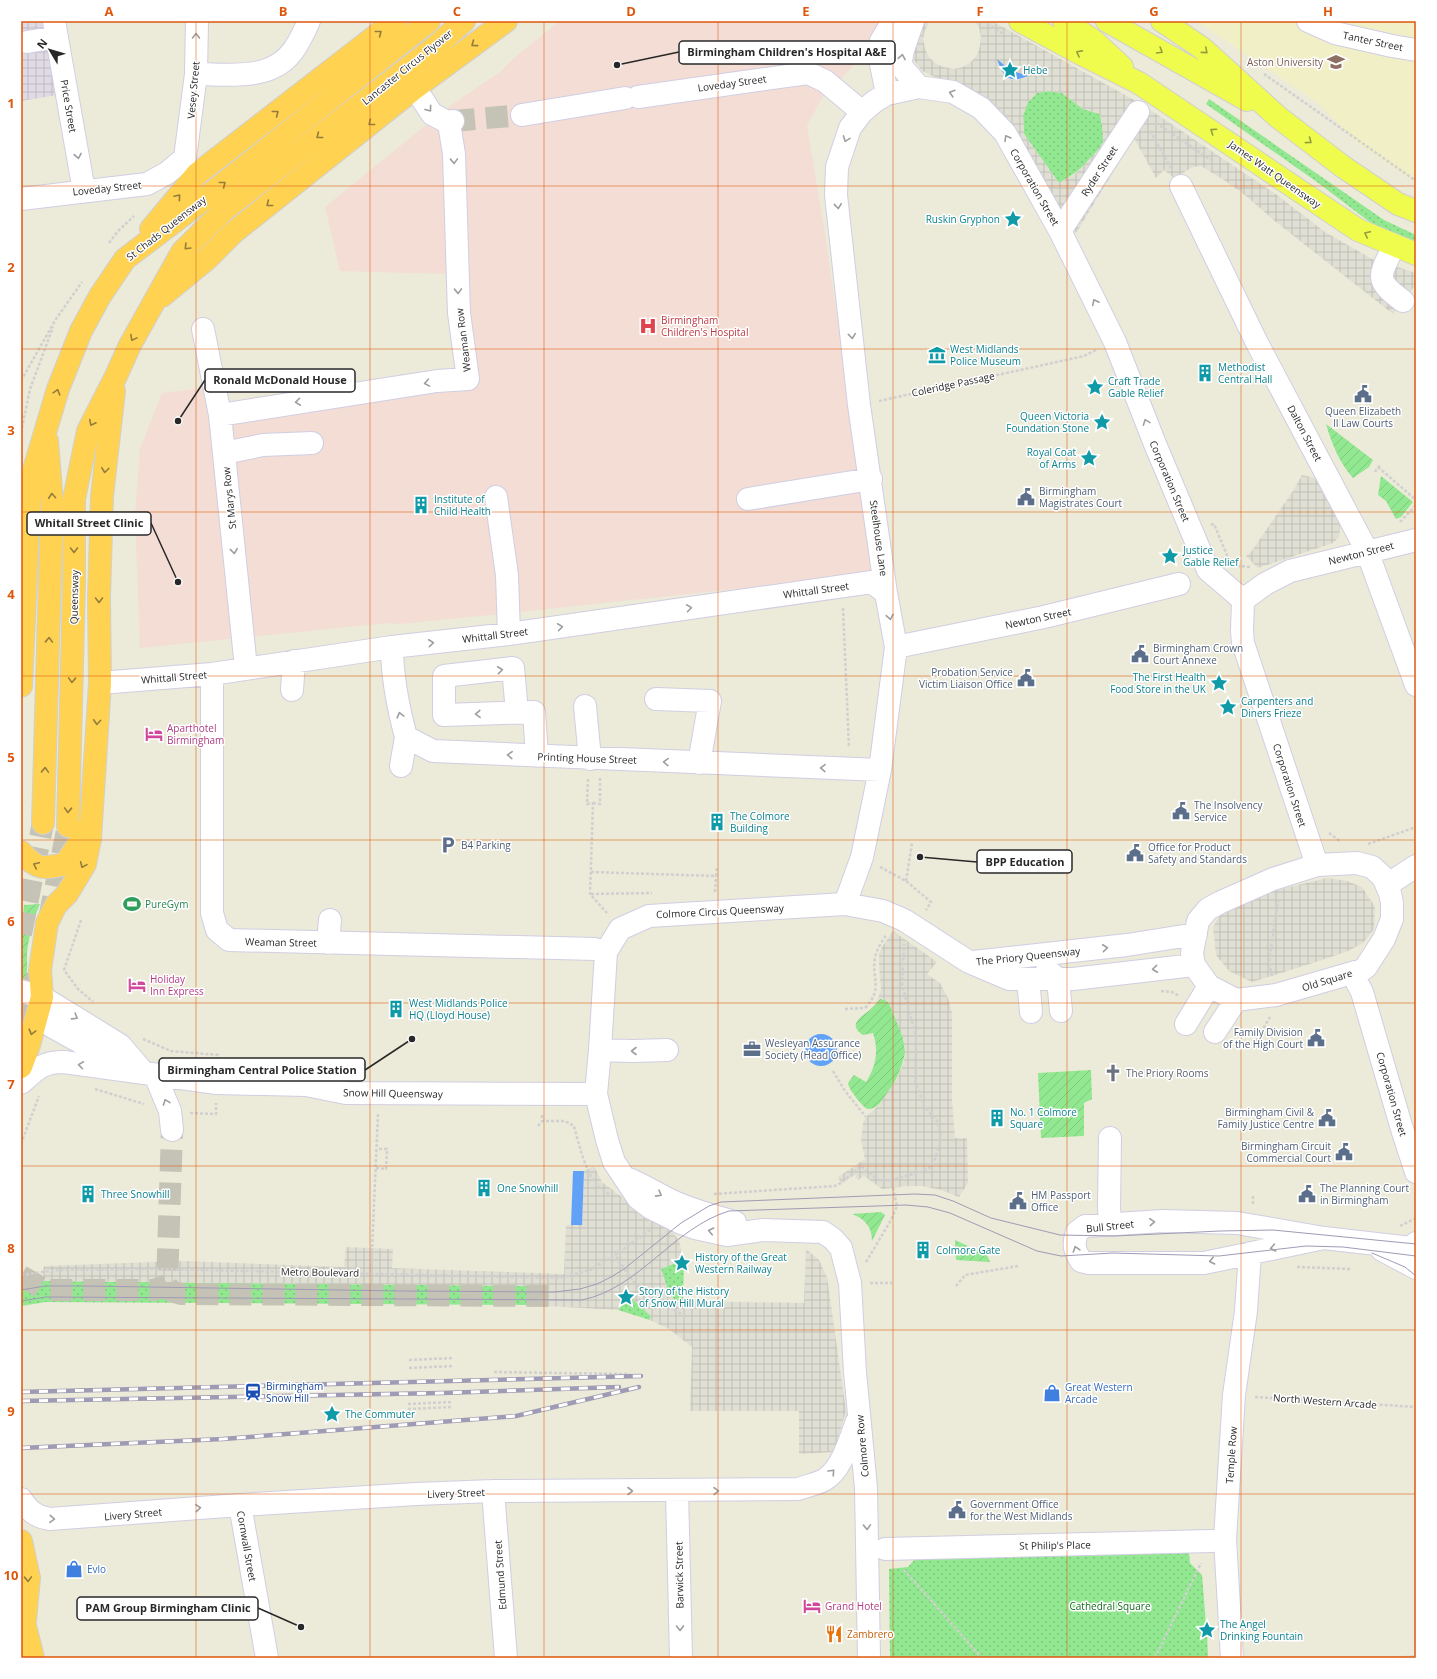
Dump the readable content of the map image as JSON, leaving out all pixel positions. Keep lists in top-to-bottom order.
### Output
{
  "streets": {
    "highway": ["Lancaster Circus Flyover", "St Chads Queensway", "Queensway"],
    "main road": ["James Watt Queensway"],
    "street": [
      "Tanter Street",
      "Loveday Street",
      "Vesey Street",
      "Price Street",
      "Ryder Street",
      "Corporation Street",
      "Weaman Row",
      "Dalton Street",
      "St Marys Row",
      "Steelhouse Lane",
      "Newton Street",
      "Whittall Street",
      "Printing House Street",
      "Colmore Circus Queensway",
      "Weaman Street",
      "The Priory Queensway",
      "Old Square",
      "Snow Hill Queensway",
      "Bull Street",
      "Colmore Row",
      "Temple Row",
      "Livery Street",
      "St Philip's Place",
      "Cornwall Street",
      "Edmund Street",
      "Barwick Street"
    ],
    "path": ["Coleridge Passage", "Metro Boulevard", "North Western Arcade"]
  },
  "crossings": [
    ["Loveday Street", "Vesey Street"],
    ["Loveday Street", "Price Street"],
    ["Loveday Street", "Steelhouse Lane"],
    ["Ryder Street", "Corporation Street"],
    ["Corporation Street", "Coleridge Passage"],
    ["Corporation Street", "Steelhouse Lane"],
    ["Corporation Street", "Newton Street"],
    ["Corporation Street", "Old Square"],
    ["Weaman Row", "St Marys Row"],
    ["Coleridge Passage", "Steelhouse Lane"],
    ["Dalton Street", "Newton Street"],
    ["St Marys Row", "Whittall Street"],
    ["Steelhouse Lane", "Newton Street"],
    ["Steelhouse Lane", "Whittall Street"],
    ["Steelhouse Lane", "Printing House Street"],
    ["Steelhouse Lane", "Colmore Circus Queensway"],
    ["Whittall Street", "Weaman Street"],
    ["Colmore Circus Queensway", "The Priory Queensway"],
    ["The Priory Queensway", "Old Square"],
    ["Snow Hill Queensway", "Colmore Row"],
    ["Bull Street", "Temple Row"],
    ["North Western Arcade", "Temple Row"],
    ["Colmore Row", "Livery Street"],
    ["Temple Row", "St Philip's Place"],
    ["Livery Street", "Cornwall Street"],
    ["Livery Street", "Edmund Street"],
    ["Livery Street", "Barwick Street"]
  ],
  "one_way": [
    "Vesey Street",
    "Price Street",
    "Corporation Street",
    "St Marys Row",
    "Steelhouse Lane",
    "Whittall Street",
    "Printing House Street",
    "Livery Street",
    "Barwick Street"
  ],
  "parks": ["Cathedral Square"],
  "places": {
    "school or university": ["Aston University"],
    "other": [
      "Birmingham Children's Hospital A&E",
      "Ronald McDonald House",
      "Whitall Street Clinic",
      "BPP Education",
      "Birmingham Central Police Station",
      "PAM Group Birmingham Clinic"
    ],
    "place": [
      "Hebe",
      "Ruskin Gryphon",
      "Craft Trade Gable Relief",
      "Queen Victoria Foundation Stone",
      "Royal Coat of Arms",
      "Justice Gable Relief",
      "The First Health Food Store in the UK",
      "Carpenters and Diners Frieze",
      "History of the Great Western Railway",
      "Story of the History of Snow Hill Mural",
      "The Commuter",
      "The Angel Drinking Fountain"
    ],
    "hospital": ["Birmingham Children's Hospital"],
    "museum": ["West Midlands Police Museum"],
    "building": [
      "Methodist Central Hall",
      "Institute of Child Health",
      "The Colmore Building",
      "West Midlands Police HQ (Lloyd House)",
      "No. 1 Colmore Square",
      "One Snowhill",
      "Three Snowhill",
      "Colmore Gate"
    ],
    "public building": [
      "Queen Elizabeth II Law Courts",
      "Birmingham Magistrates Court",
      "Birmingham Crown Court Annexe",
      "Probation Service Victim Liaison Office",
      "The Insolvency Service",
      "Office for Product Safety and Standards",
      "Family Division of the High Court",
      "Birmingham Civil & Family Justice Centre",
      "Birmingham Circuit Commercial Court",
      "The Planning Court in Birmingham",
      "HM Passport Office",
      "Government Office for the West Midlands"
    ],
    "hotel": ["Aparthotel Birmingham", "Holiday Inn Express", "Grand Hotel"],
    "parking": ["B4 Parking"],
    "sports": ["PureGym"],
    "office": ["Wesleyan Assurance Society (Head Office)"],
    "church": ["The Priory Rooms"],
    "station": ["Birmingham Snow Hill"],
    "shop": ["Great Western Arcade", "Evlo"],
    "restaurant": ["Zambrero"]
  },
  "north": "top left",
  "grid": {
    "columns": [
      "A",
      "B",
      "C",
      "D",
      "E",
      "F",
      "G",
      "H"
    ],
    "rows": [
      "1",
      "2",
      "3",
      "4",
      "5",
      "6",
      "7",
      "8",
      "9",
      "10"
    ]
  }
}
